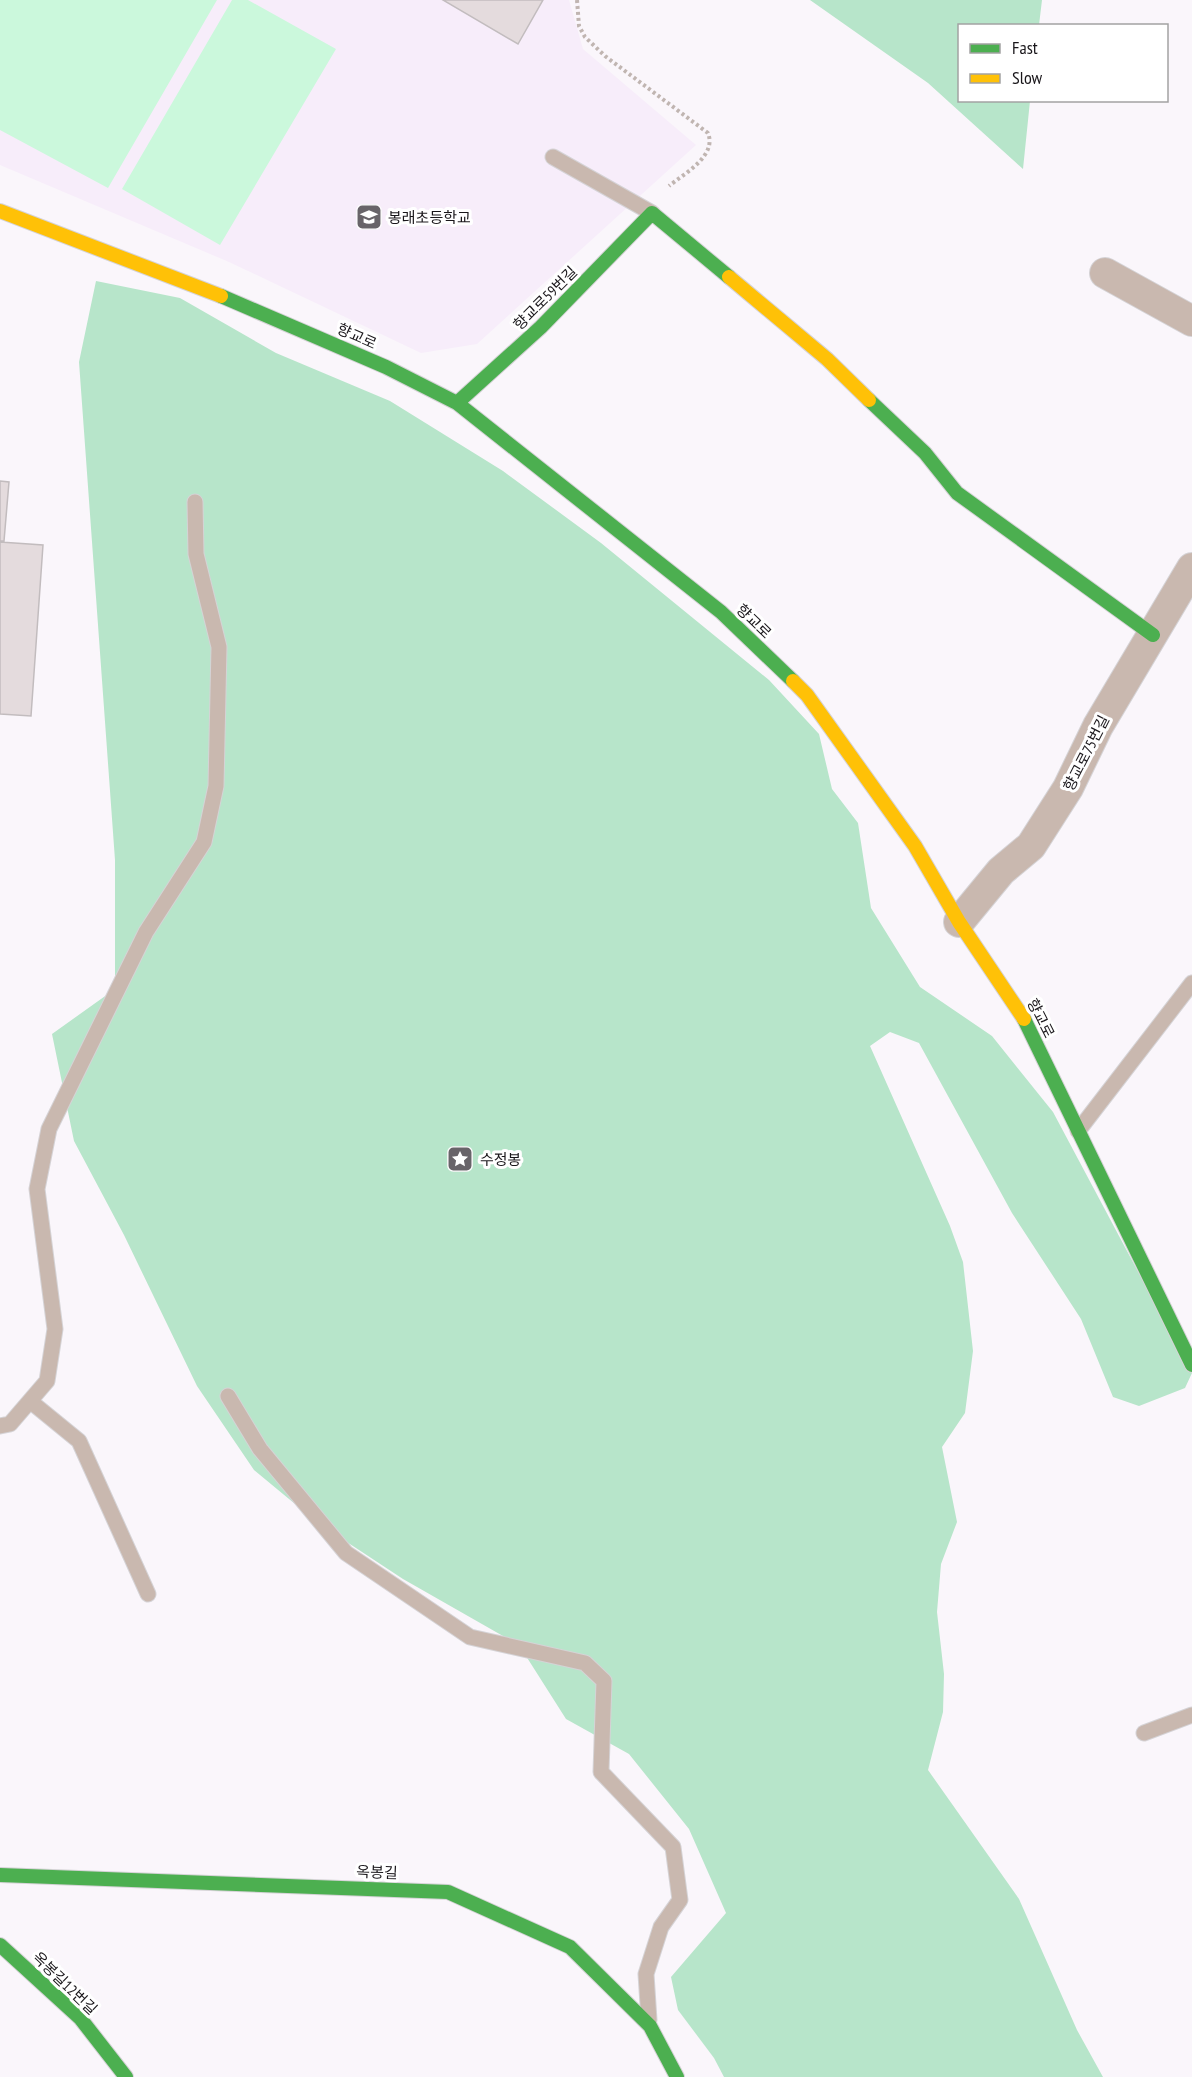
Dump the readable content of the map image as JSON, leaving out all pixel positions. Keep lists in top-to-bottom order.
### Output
{
  "streets": {
    "street": [
      "향교로59번길",
      "향교로",
      "향교로75번길",
      "옥봉길",
      "옥봉길12번길"
    ]
  },
  "crossings": [
    ["향교로59번길", "향교로"],
    ["향교로", "향교로75번길"]
  ],
  "places": {
    "school or university": ["봉래초등학교"],
    "place": ["수정봉"]
  },
  "legend": ["Fast", "Slow"]
}
